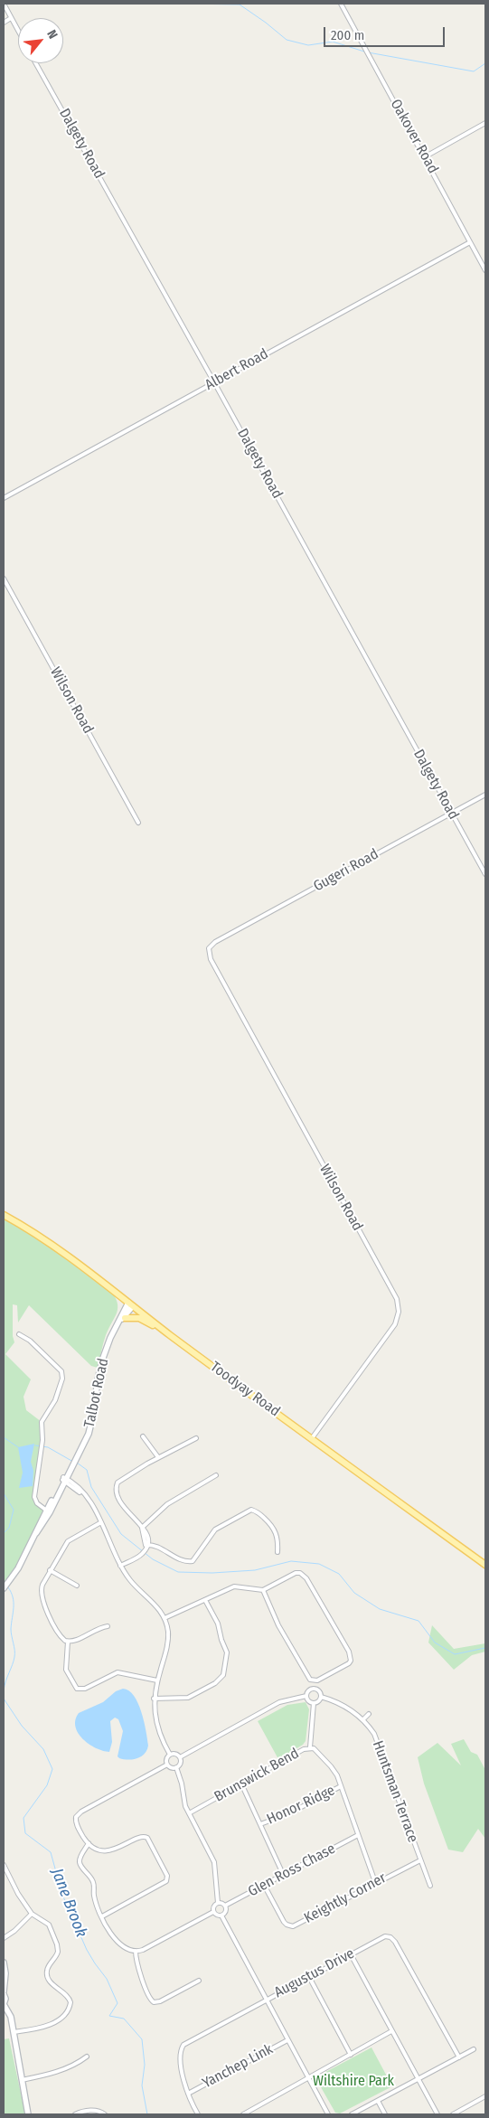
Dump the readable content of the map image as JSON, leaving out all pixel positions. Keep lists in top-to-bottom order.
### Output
{
  "streets": {
    "main road": ["Toodyay Road", "Talbot Road"],
    "street": [
      "Oakover Road",
      "Dalgety Road",
      "Albert Road",
      "Wilson Road",
      "Gugeri Road",
      "Brunswick Bend",
      "Huntsman Terrace",
      "Honor Ridge",
      "Glen Ross Chase",
      "Keightly Corner",
      "Augustus Drive",
      "Yanchep Link"
    ]
  },
  "crossings": [
    ["Oakover Road", "Albert Road"],
    ["Dalgety Road", "Albert Road"],
    ["Dalgety Road", "Gugeri Road"],
    ["Wilson Road", "Gugeri Road"],
    ["Wilson Road", "Toodyay Road"],
    ["Toodyay Road", "Talbot Road"],
    ["Brunswick Bend", "Honor Ridge"],
    ["Brunswick Bend", "Glen Ross Chase"],
    ["Brunswick Bend", "Keightly Corner"],
    ["Huntsman Terrace", "Keightly Corner"],
    ["Glen Ross Chase", "Keightly Corner"],
    ["Augustus Drive", "Yanchep Link"]
  ],
  "water": ["Jane Brook"],
  "parks": ["Wiltshire Park"],
  "scale_bar": "200 m",
  "north": "top right"
}
